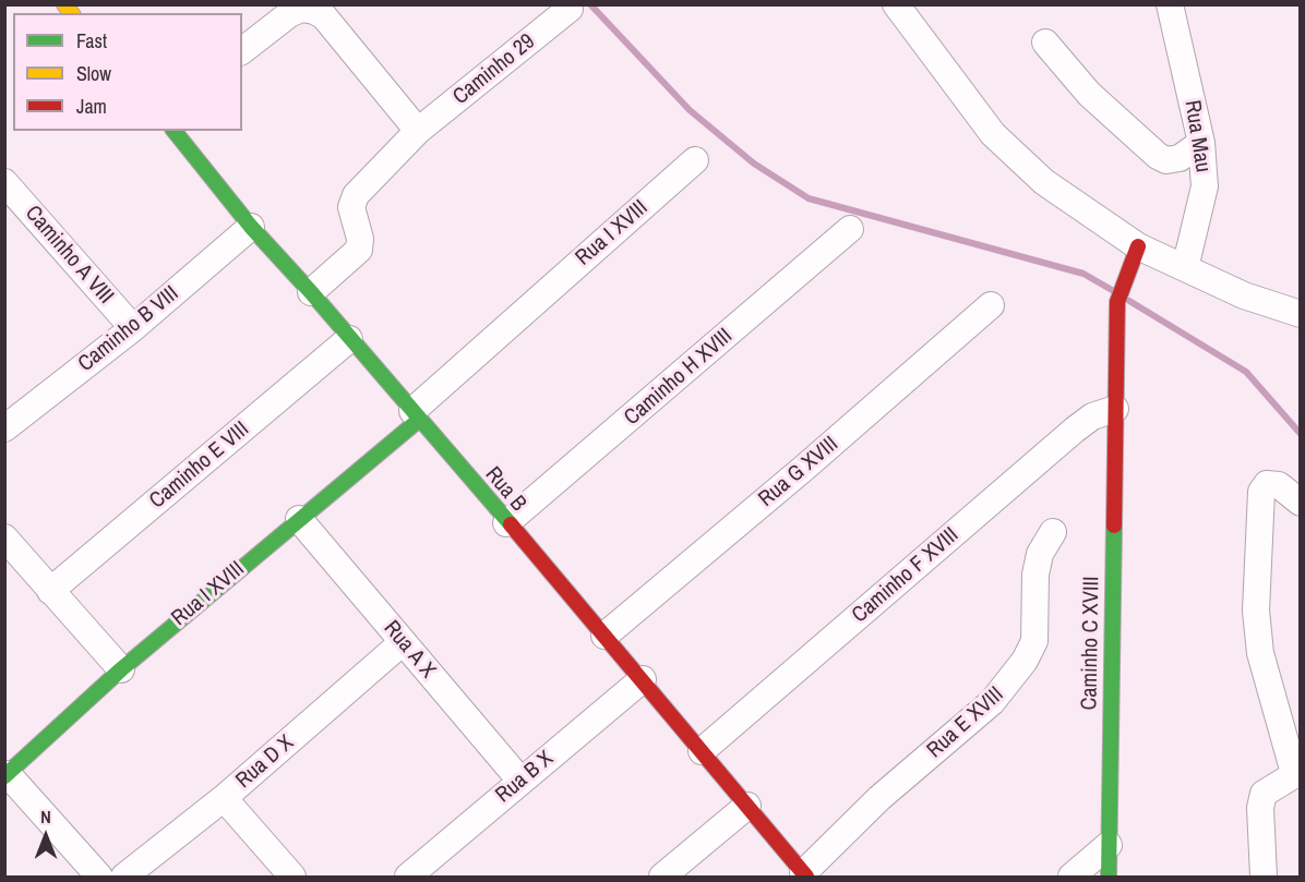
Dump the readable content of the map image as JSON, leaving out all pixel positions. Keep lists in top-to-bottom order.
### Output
{
  "streets": {
    "street": [
      "Caminho 29",
      "Rua Mau",
      "Rua I XVIII",
      "Caminho A VIII",
      "Caminho B VIII",
      "Caminho H XVIII",
      "Caminho E VIII",
      "Rua G XVIII",
      "Rua B",
      "Caminho F XVIII",
      "Caminho C XVIII",
      "Rua A X",
      "Rua E XVIII",
      "Rua D X",
      "Rua B X"
    ]
  },
  "crossings": [
    ["Caminho 29", "Rua B"],
    ["Rua I XVIII", "Rua B"],
    ["Rua I XVIII", "Rua A X"],
    ["Caminho A VIII", "Caminho B VIII"],
    ["Caminho B VIII", "Rua B"],
    ["Caminho H XVIII", "Rua B"],
    ["Caminho E VIII", "Rua B"],
    ["Rua G XVIII", "Rua B"],
    ["Rua B", "Caminho F XVIII"],
    ["Rua B", "Rua E XVIII"],
    ["Rua B", "Rua B X"],
    ["Caminho F XVIII", "Caminho C XVIII"],
    ["Rua A X", "Rua D X"],
    ["Rua A X", "Rua B X"]
  ],
  "legend": ["Fast", "Slow", "Jam"],
  "north": "top"
}
